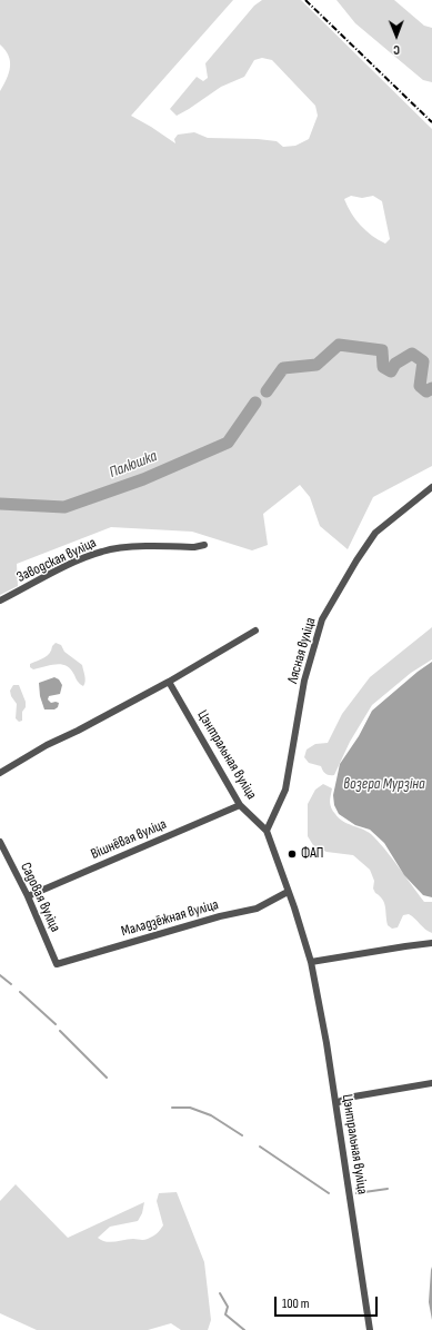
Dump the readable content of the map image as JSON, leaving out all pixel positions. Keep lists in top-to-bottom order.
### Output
{
  "streets": {
    "street": [
      "Заводская вуліца",
      "Лясная вуліца",
      "Цэнтральная вуліца",
      "Вішнёвая вуліца",
      "Садовая вуліца",
      "Маладзёжная вуліца"
    ]
  },
  "crossings": [
    ["Лясная вуліца", "Цэнтральная вуліца"],
    ["Цэнтральная вуліца", "Вішнёвая вуліца"],
    ["Цэнтральная вуліца", "Маладзёжная вуліца"],
    ["Вішнёвая вуліца", "Садовая вуліца"],
    ["Садовая вуліца", "Маладзёжная вуліца"]
  ],
  "water": ["Палюшка", "возера Мурзіна"],
  "places": ["ФАП"],
  "scale_bar": "100 m",
  "north": "bottom"
}
